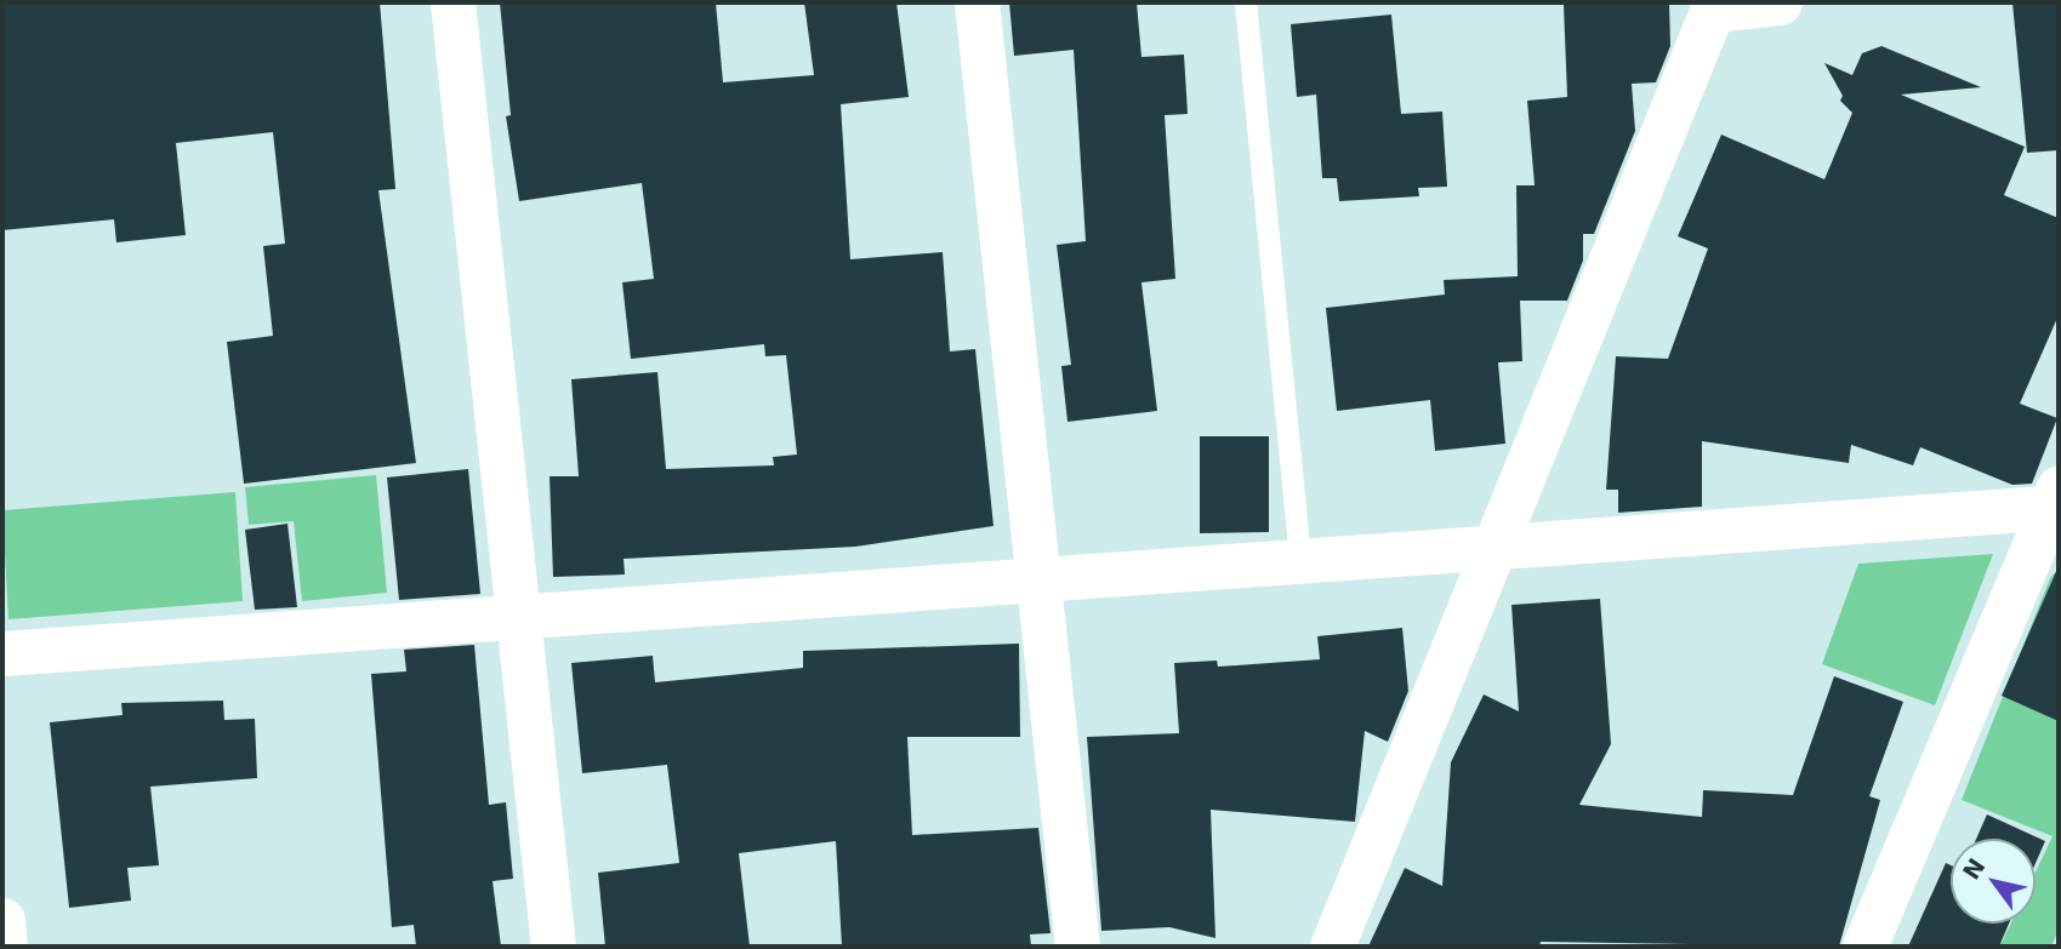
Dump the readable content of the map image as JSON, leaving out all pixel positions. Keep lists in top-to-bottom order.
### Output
{
  "north": "top left"
}
